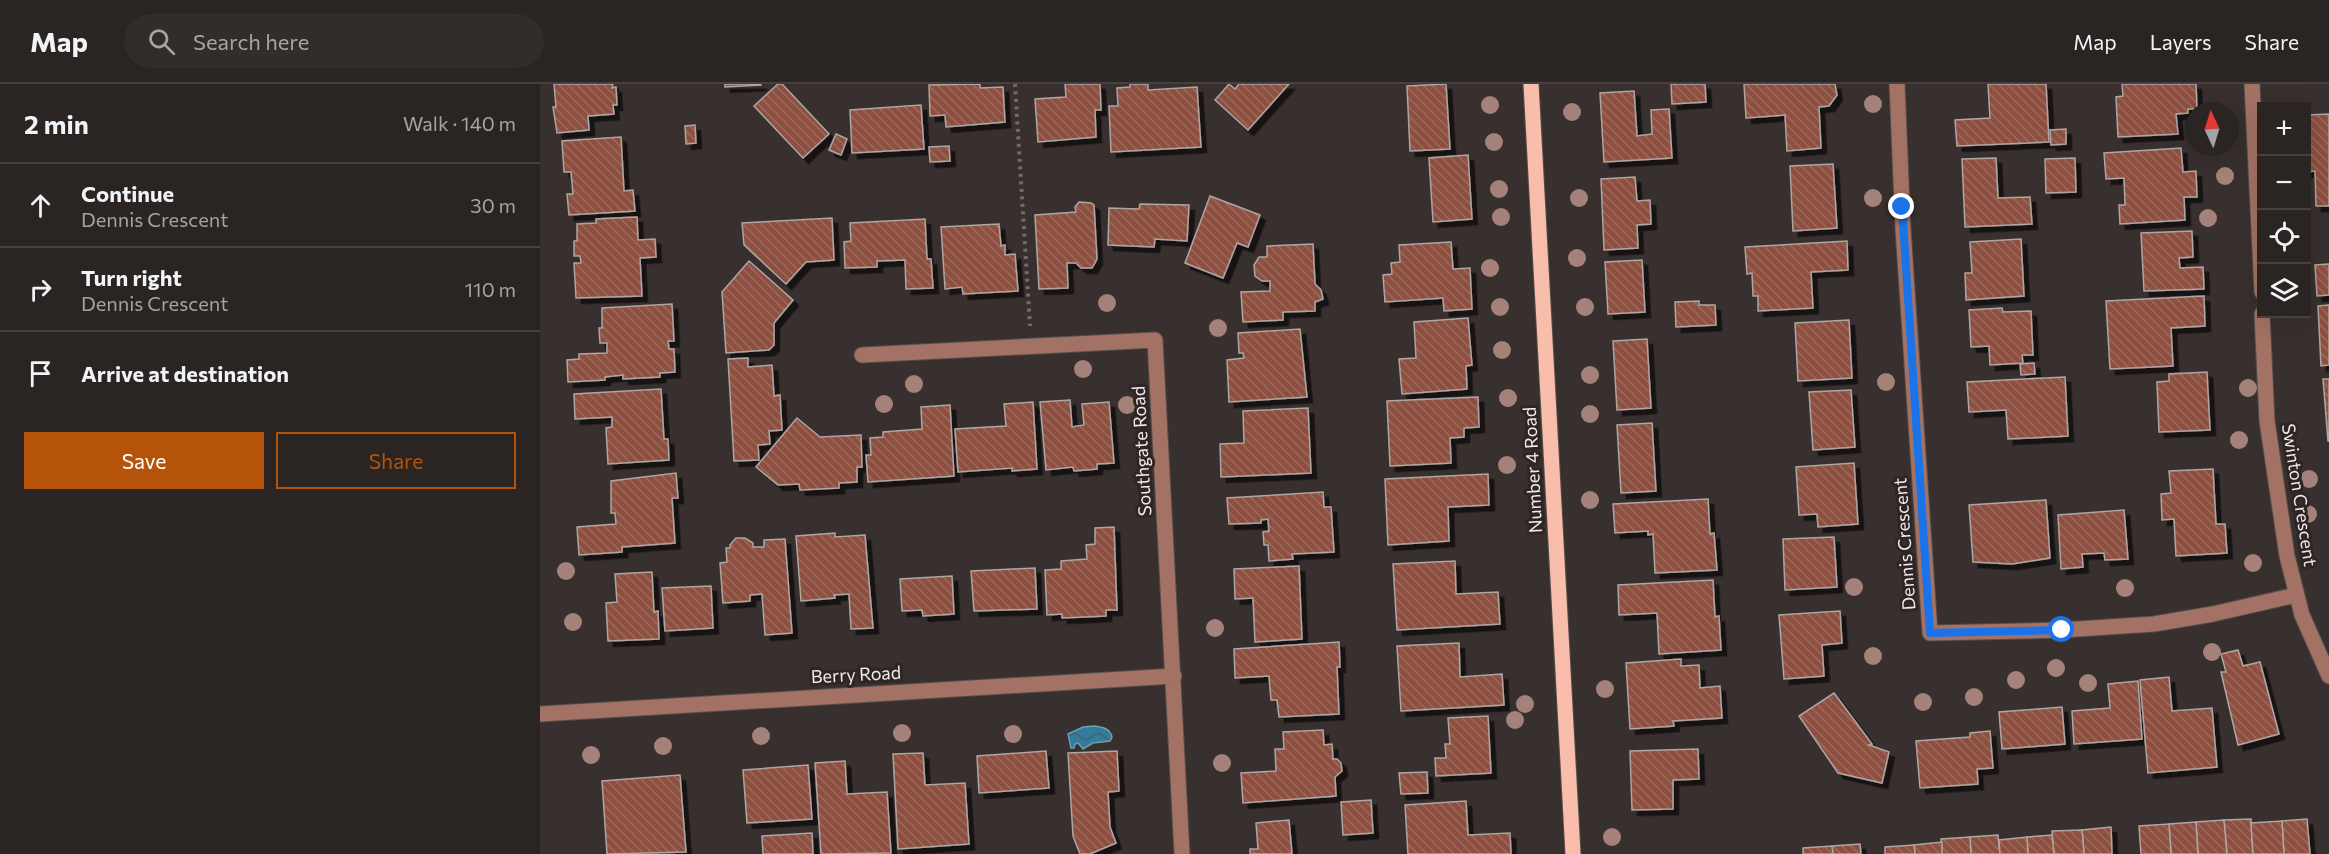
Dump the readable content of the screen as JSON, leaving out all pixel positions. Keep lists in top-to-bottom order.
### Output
{
  "streets": {
    "main road": ["Number 4 Road"],
    "street": [
      "Southgate Road",
      "Swinton Crescent",
      "Dennis Crescent",
      "Berry Road"
    ]
  },
  "crossings": [
    ["Southgate Road", "Berry Road"],
    ["Swinton Crescent", "Dennis Crescent"]
  ],
  "north": "top",
  "page": {
    "header": "Map",
    "search": "Search here",
    "nav": ["Map", "Layers", "Share"],
    "heading": ["2 min", "Walk · 140 m"],
    "map_buttons": ["+", "−"],
    "list": [
      ["Continue", "Dennis Crescent", "30 m"],
      ["Turn right", "Dennis Crescent", "110 m"],
      "Arrive at destination"
    ],
    "buttons": ["Save", "Share"]
  }
}
